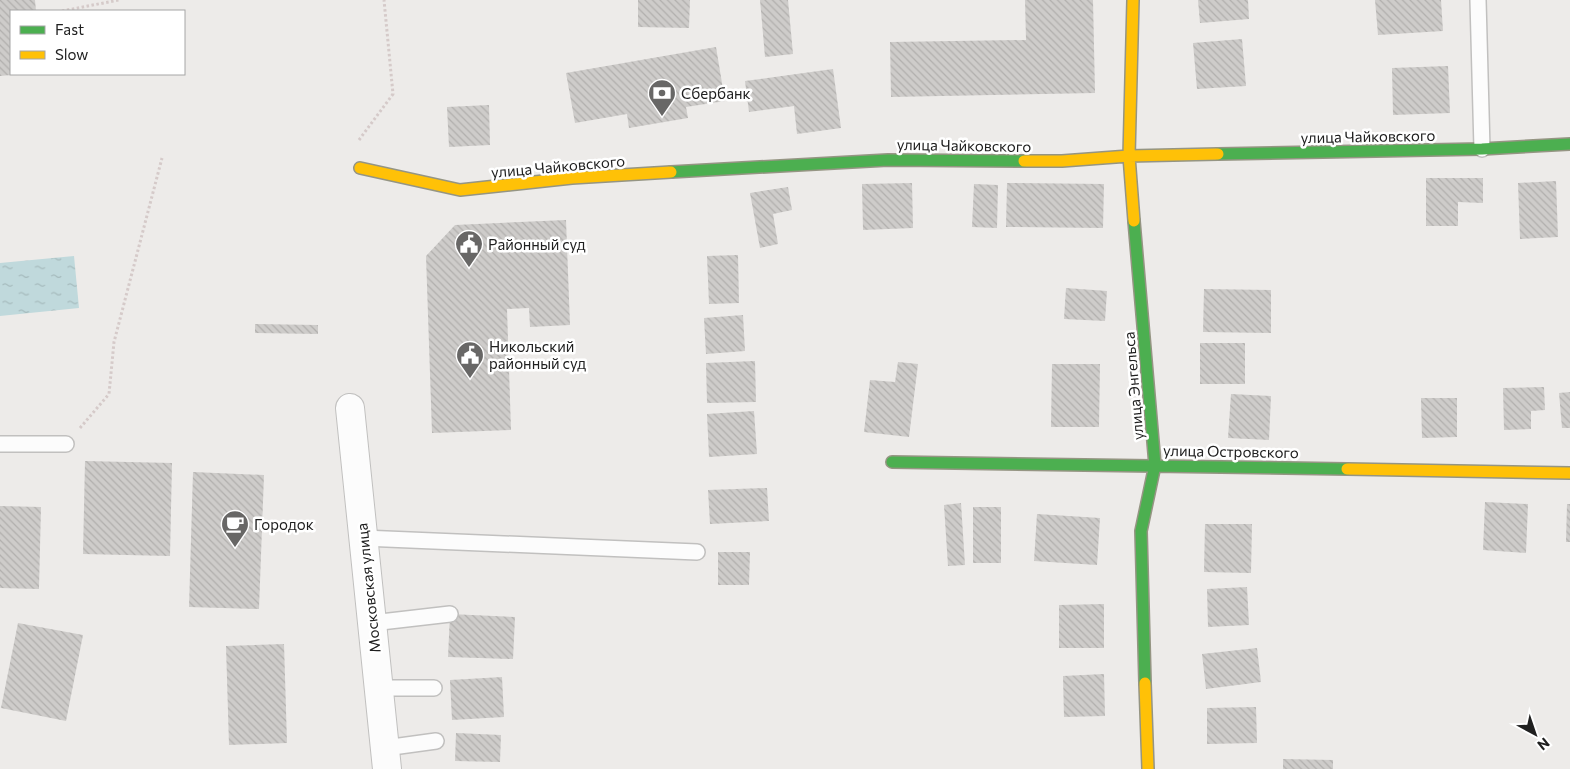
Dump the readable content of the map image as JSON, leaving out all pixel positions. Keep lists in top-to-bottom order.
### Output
{
  "streets": {
    "street": [
      "улица Чайковского",
      "улица Энгельса",
      "улица Островского",
      "Московская улица"
    ]
  },
  "crossings": [
    ["улица Чайковского", "улица Энгельса"],
    ["улица Энгельса", "улица Островского"]
  ],
  "places": {
    "bank": ["Сбербанк"],
    "public building": ["Районный суд", "Никольский районный суд"],
    "cafe": ["Городок"]
  },
  "legend": ["Fast", "Slow"],
  "north": "bottom right"
}
